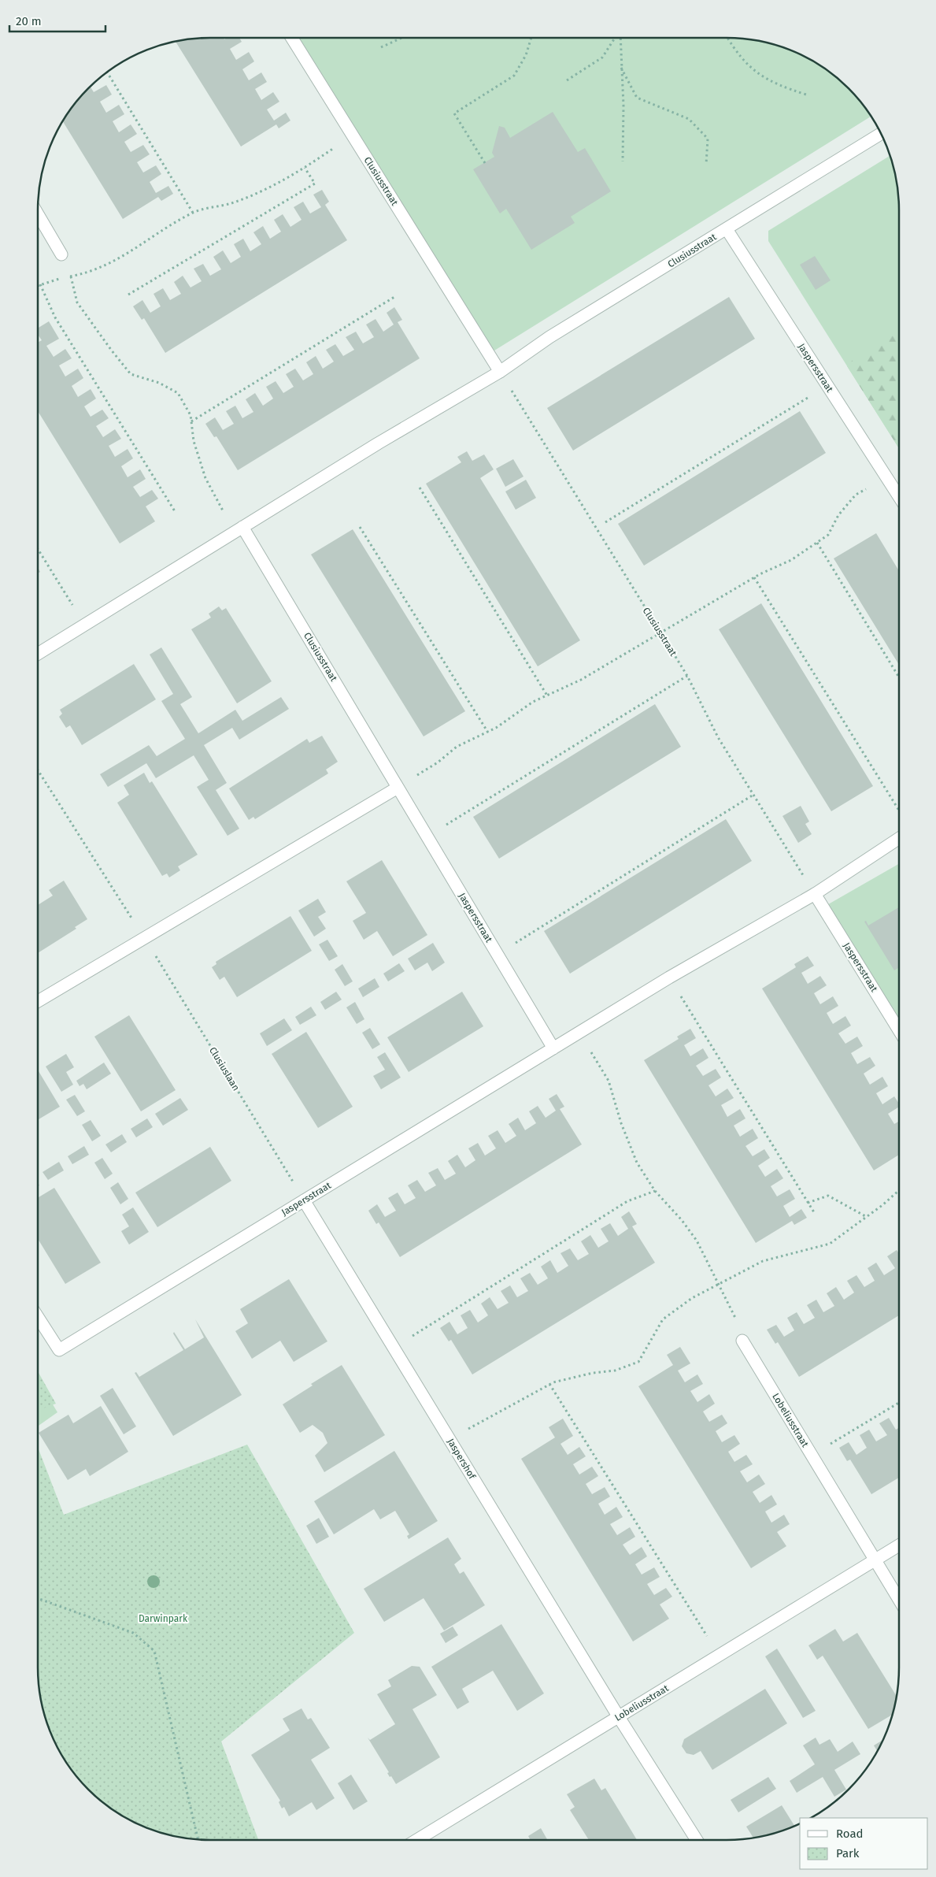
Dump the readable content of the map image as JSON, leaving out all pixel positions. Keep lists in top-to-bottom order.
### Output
{
  "streets": {
    "street": [
      "Clusiusstraat",
      "Jaspersstraat",
      "Lobeliusstraat",
      "Jaspershof"
    ],
    "path": ["Clusiuslaan"]
  },
  "crossings": [
    ["Clusiusstraat", "Jaspersstraat"],
    ["Jaspersstraat", "Clusiuslaan"],
    ["Jaspersstraat", "Jaspershof"],
    ["Clusiuslaan", "Jaspershof"],
    ["Lobeliusstraat", "Jaspershof"]
  ],
  "parks": ["Darwinpark"],
  "legend": ["Road", "Park"],
  "scale_bar": "20 m"
}
